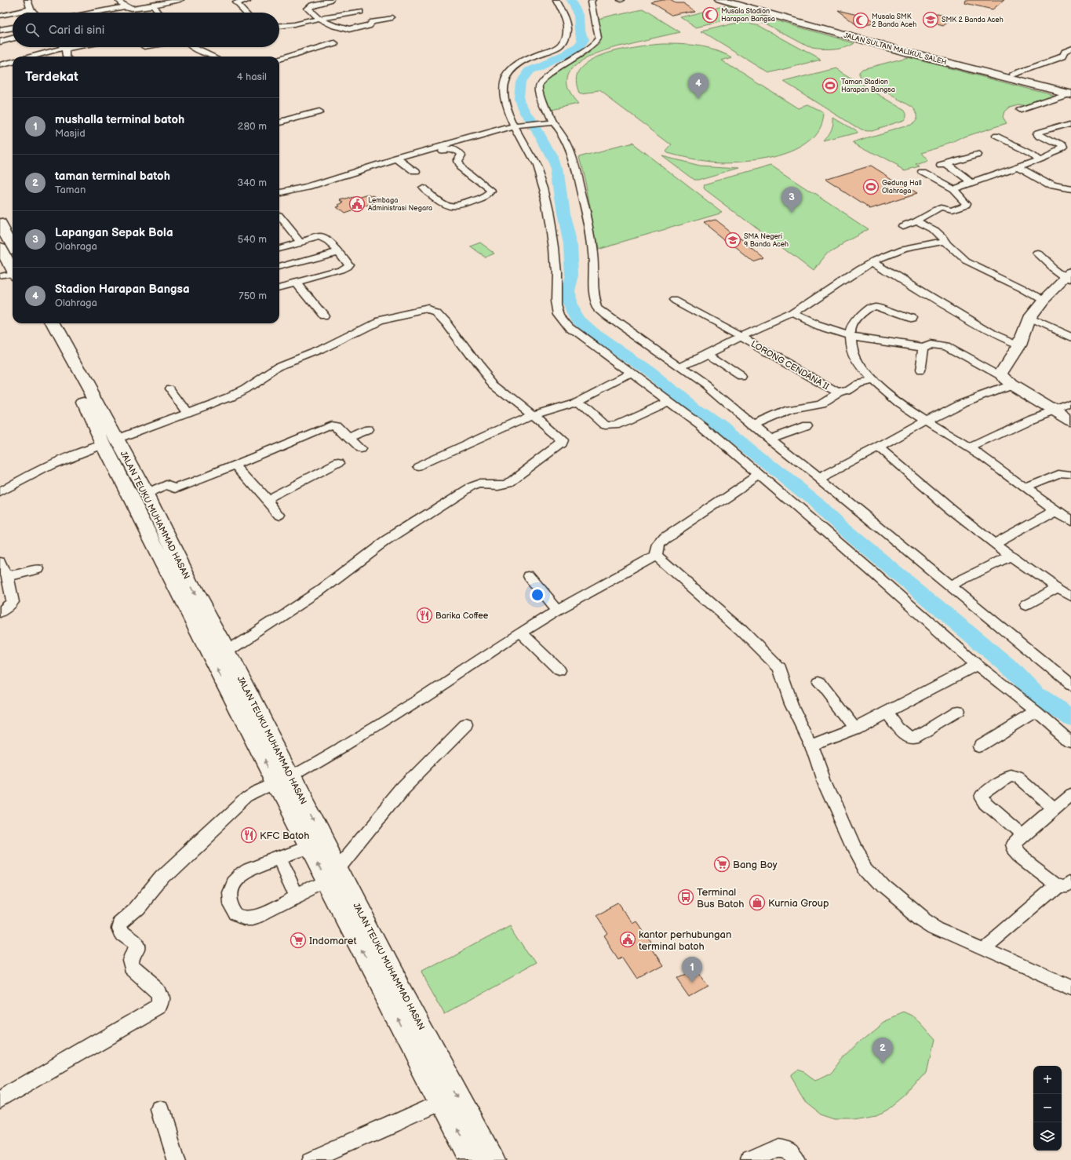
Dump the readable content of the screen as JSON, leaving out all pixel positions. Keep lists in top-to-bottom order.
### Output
{
  "streets": {
    "highway": ["JALAN TEUKU MUHAMMAD HASAN"],
    "main road": ["JALAN SULTAN MALIKUL SALEH"],
    "street": ["LORONG CENDANA II"]
  },
  "places": {
    "mosque": ["Musala Stadion Harapan Bangsa", "Musala SMK 2 Banda Aceh"],
    "school or university": ["SMK 2 Banda Aceh", "SMA Negeri 9 Banda Aceh"],
    "sports": ["Taman Stadion Harapan Bangsa", "Gedung Hall Olahraga"],
    "public building": ["Lembaga Administrasi Negara", "kantor perhubungan terminal batoh"],
    "restaurant": ["Barika Coffee", "KFC Batoh"],
    "supermarket": ["Bang Boy", "Indomaret"],
    "bus stop": ["Terminal Bus Batoh"],
    "shop": ["Kurnia Group"]
  },
  "page": {
    "search": "Cari di sini",
    "heading": ["Terdekat", "4 hasil"],
    "pins": [
      "4",
      "3",
      "1",
      "2"
    ],
    "list": [
      {
        "mark": "1",
        "name": "mushalla terminal batoh",
        "note": "Masjid",
        "value": "280 m"
      },
      {
        "mark": "2",
        "name": "taman terminal batoh",
        "note": "Taman",
        "value": "340 m"
      },
      {
        "mark": "3",
        "name": "Lapangan Sepak Bola",
        "note": "Olahraga",
        "value": "540 m"
      },
      {
        "mark": "4",
        "name": "Stadion Harapan Bangsa",
        "note": "Olahraga",
        "value": "750 m"
      }
    ],
    "map_buttons": ["+", "−"]
  }
}
